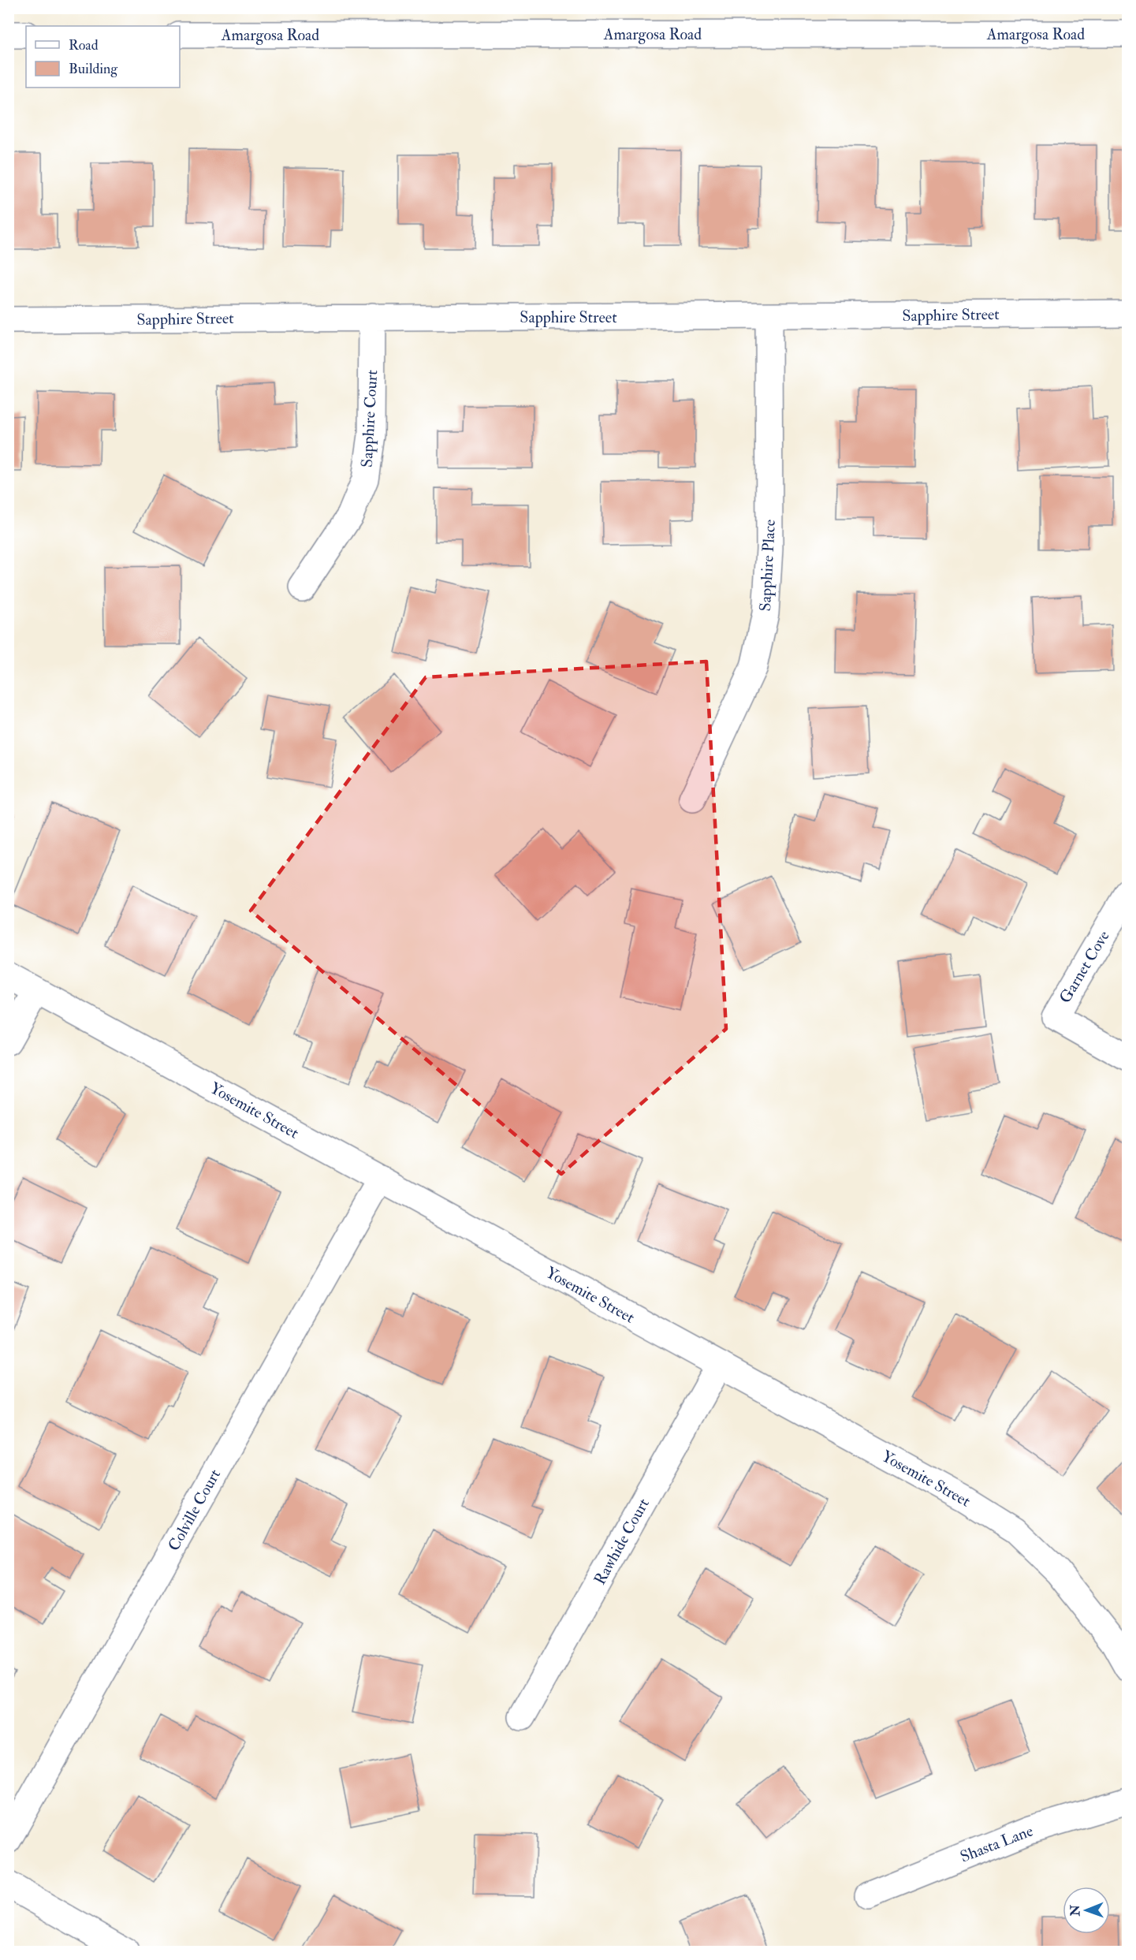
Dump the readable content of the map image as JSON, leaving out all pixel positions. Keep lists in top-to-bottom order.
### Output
{
  "streets": {
    "street": [
      "Amargosa Road",
      "Sapphire Street",
      "Sapphire Court",
      "Sapphire Place",
      "Garnet Cove",
      "Yosemite Street",
      "Colville Court",
      "Rawhide Court",
      "Shasta Lane"
    ]
  },
  "crossings": [
    ["Sapphire Street", "Sapphire Court"],
    ["Sapphire Street", "Sapphire Place"],
    ["Yosemite Street", "Colville Court"],
    ["Yosemite Street", "Rawhide Court"]
  ],
  "legend": ["Road", "Building"],
  "north": "left"
}
